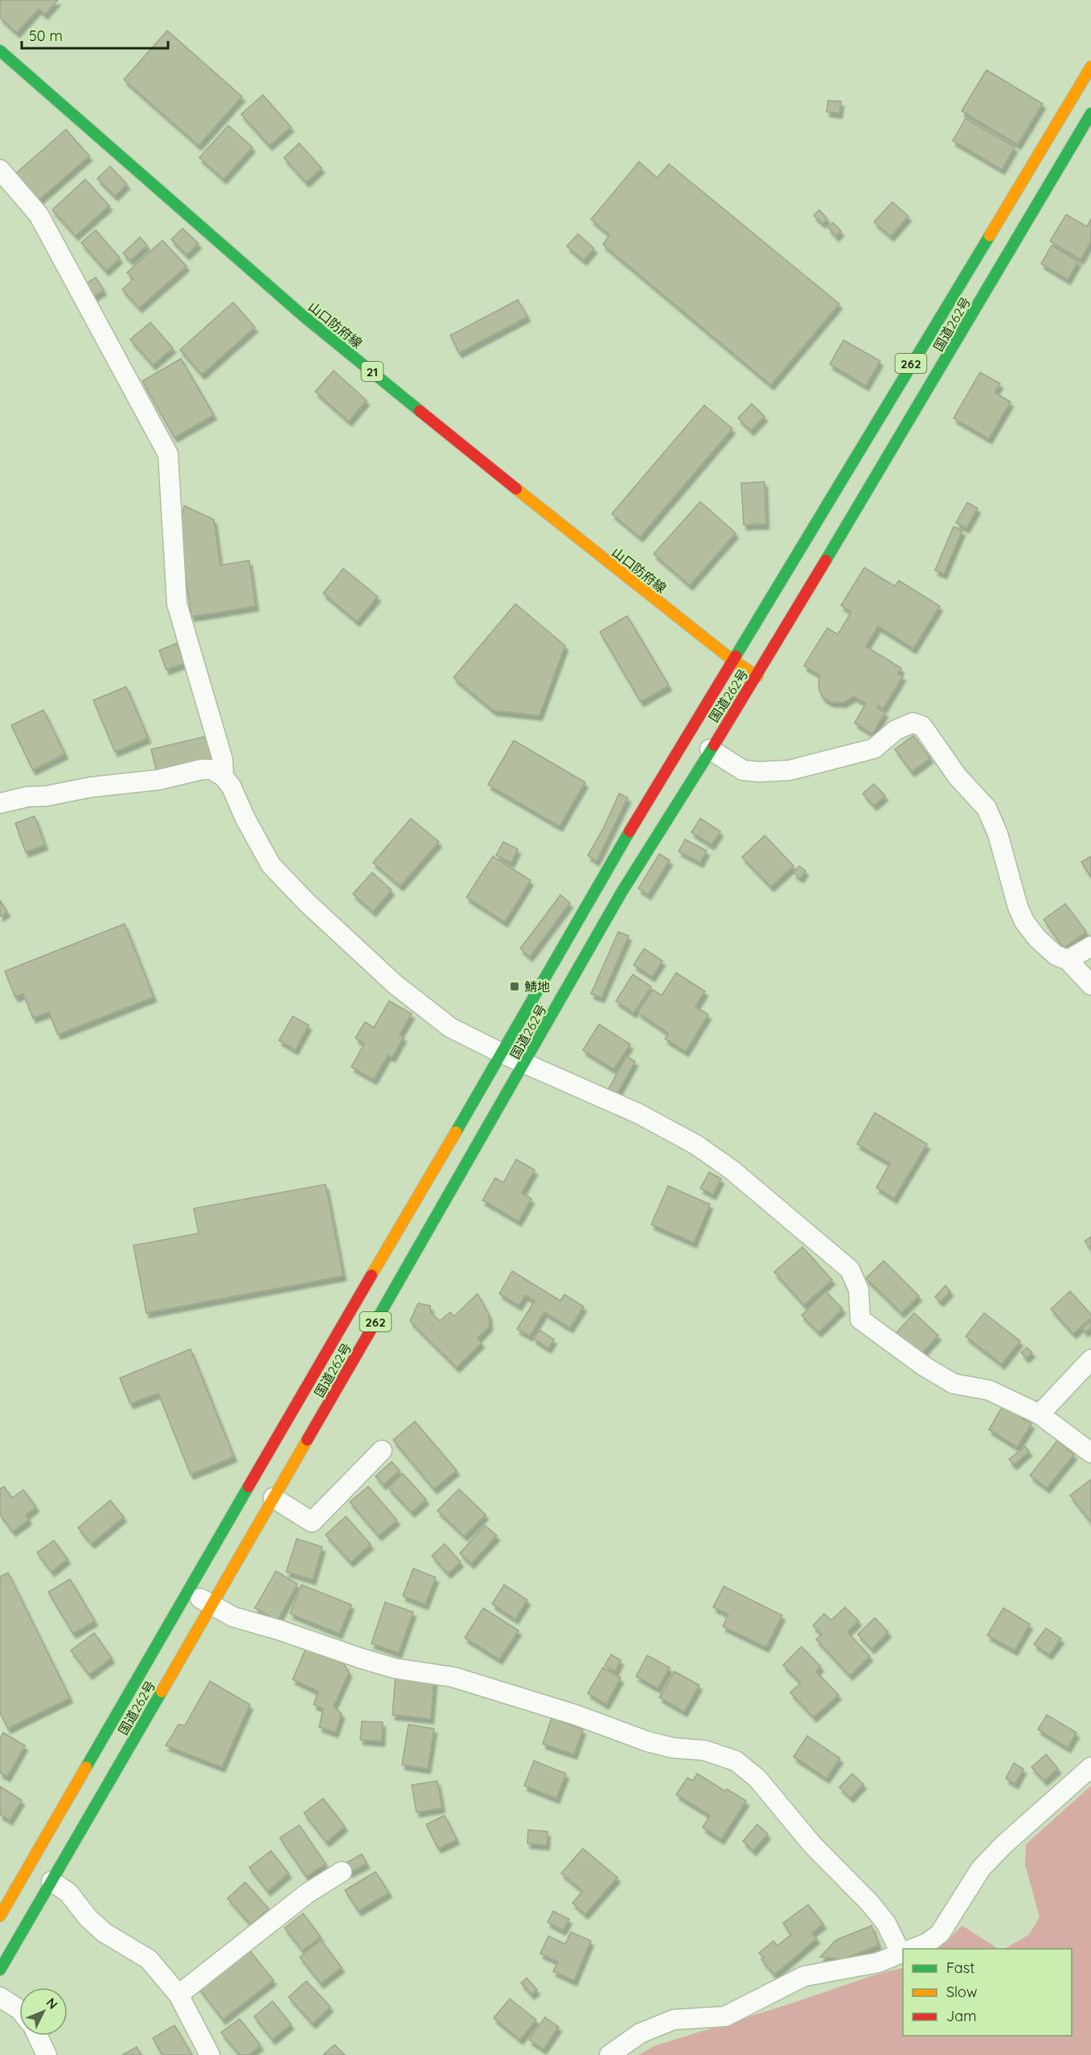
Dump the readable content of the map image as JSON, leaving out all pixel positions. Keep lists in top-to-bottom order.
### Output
{
  "streets": {
    "main road": [
      "国道262号",
      "山口防府線",
      "262",
      "21"
    ]
  },
  "crossings": [
    ["国道262号", "山口防府線"]
  ],
  "places": {
    "transit": ["鯖地"]
  },
  "legend": ["Fast", "Slow", "Jam"],
  "scale_bar": "50 m",
  "north": "top right"
}
